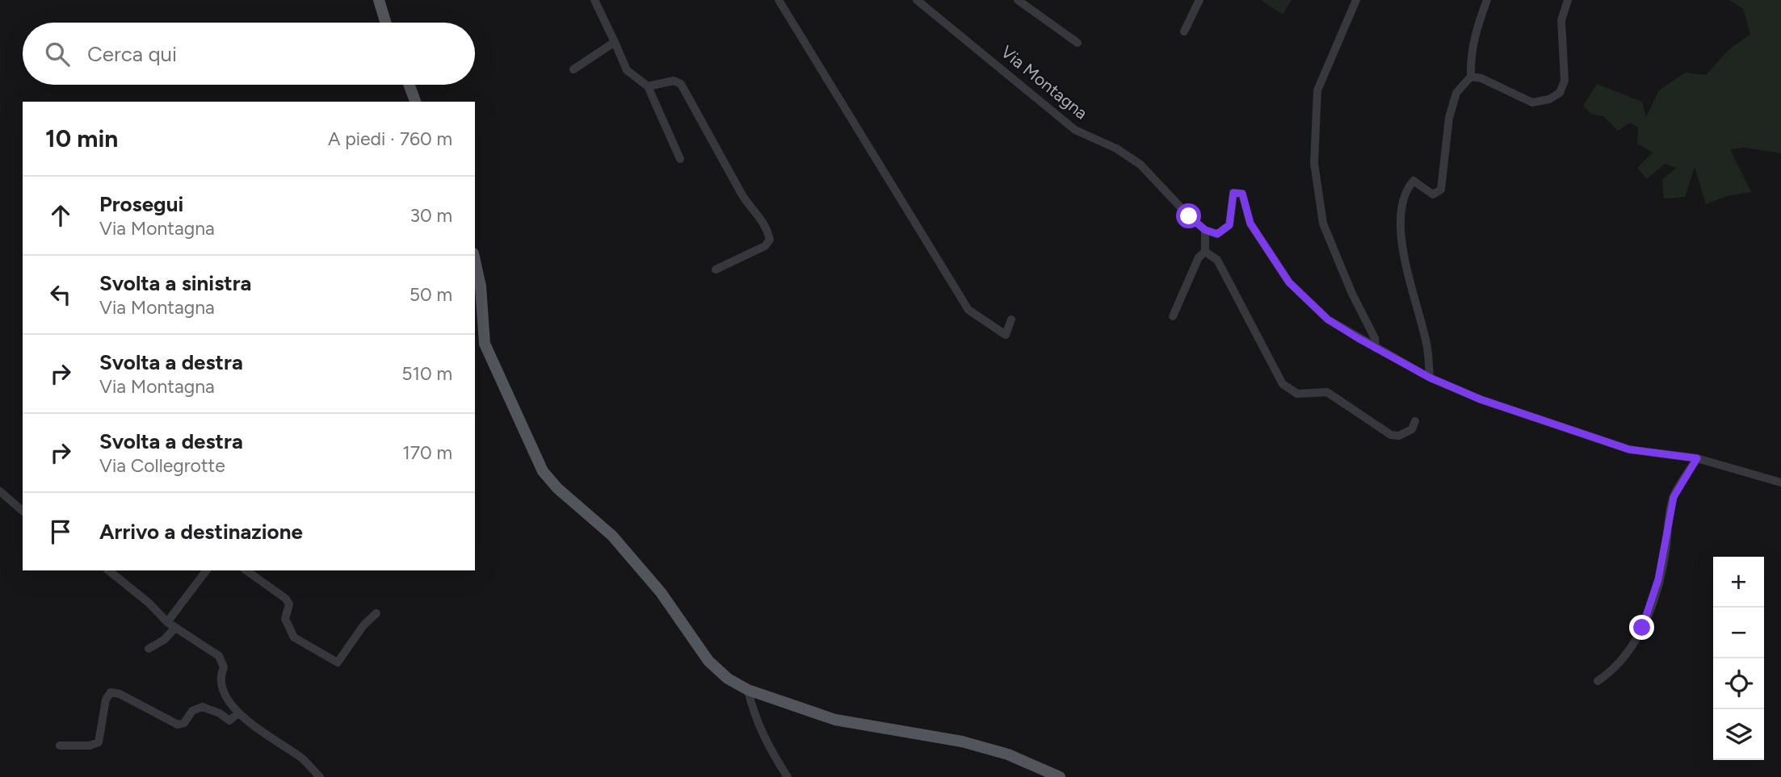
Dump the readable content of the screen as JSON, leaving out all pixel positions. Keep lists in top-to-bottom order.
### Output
{
  "streets": {
    "street": ["Via Montagna"]
  },
  "page": {
    "search": "Cerca qui",
    "heading": ["10 min", "A piedi · 760 m"],
    "list": [
      ["Prosegui", "Via Montagna", "30 m"],
      ["Svolta a sinistra", "Via Montagna", "50 m"],
      ["Svolta a destra", "Via Montagna", "510 m"],
      ["Svolta a destra", "Via Collegrotte", "170 m"],
      "Arrivo a destinazione"
    ],
    "map_buttons": ["+", "−"]
  }
}
